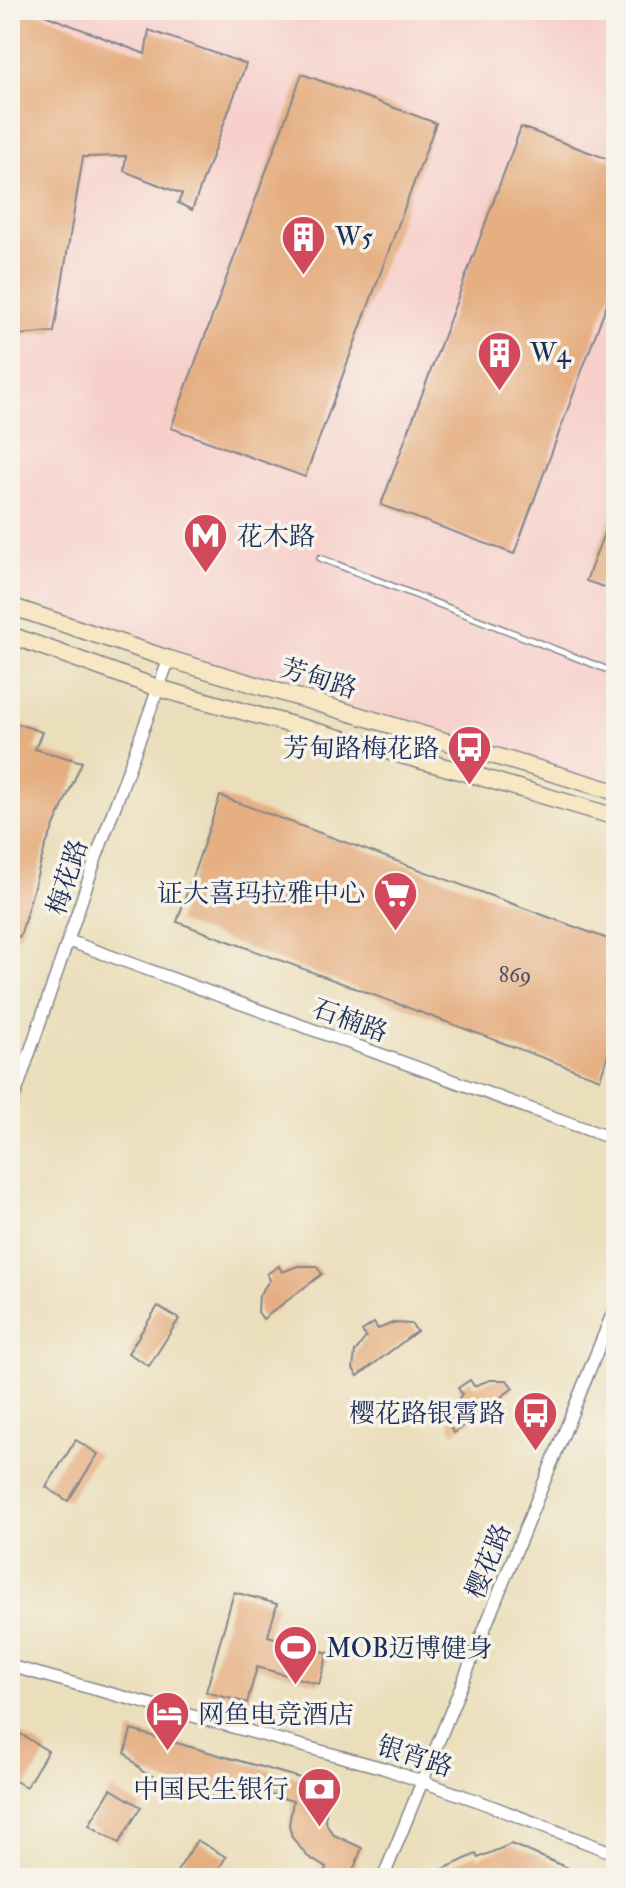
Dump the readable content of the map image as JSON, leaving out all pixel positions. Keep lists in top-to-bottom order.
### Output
{
  "streets": {
    "main road": ["芳甸路"],
    "street": [
      "梅花路",
      "石楠路",
      "樱花路",
      "银宵路"
    ]
  },
  "crossings": [
    ["芳甸路", "梅花路"],
    ["梅花路", "石楠路"],
    ["樱花路", "银宵路"]
  ],
  "places": {
    "building": ["W5", "W4"],
    "metro station": ["花木路"],
    "bus stop": ["芳甸路梅花路", "樱花路银霄路"],
    "supermarket": ["证大喜玛拉雅中心"],
    "sports": ["MOB迈博健身"],
    "hotel": ["网鱼电竞酒店"],
    "bank": ["中国民生银行"]
  },
  "house_numbers": ["869"]
}
